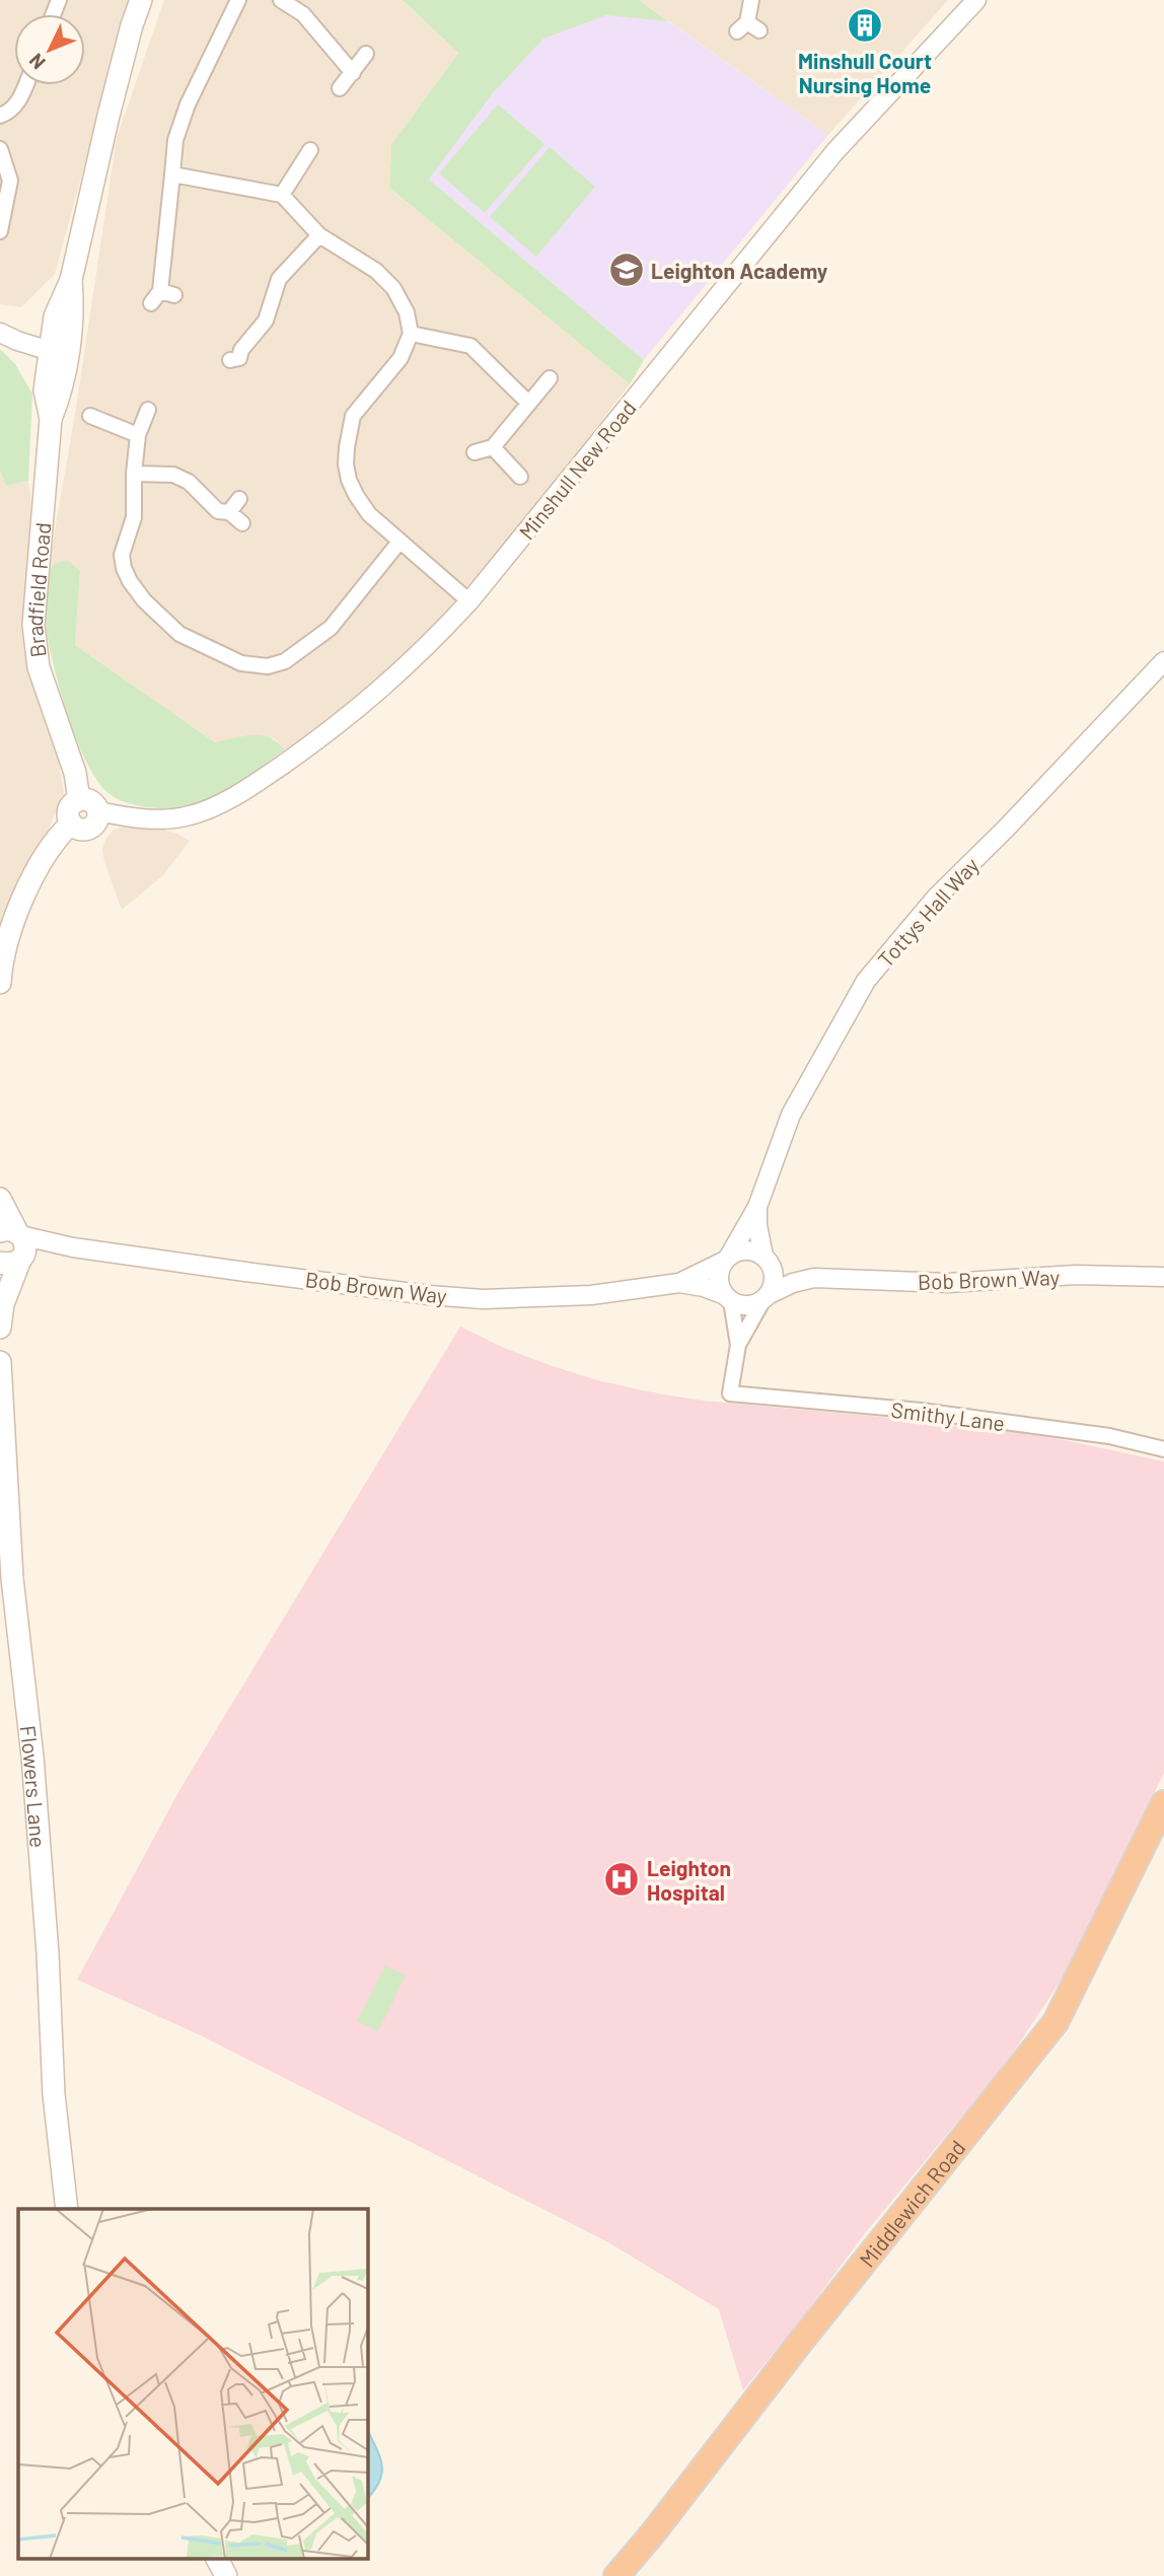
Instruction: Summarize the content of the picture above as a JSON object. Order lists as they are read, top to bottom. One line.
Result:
{"streets":{"highway":["Middlewich Road"],"main road":["Bradfield Road","Flowers Lane"],"street":["Minshull New Road","Tottys Hall Way","Bob Brown Way","Smithy Lane"]},"crossings":[["Minshull New Road","Bradfield Road"],["Tottys Hall Way","Bob Brown Way"]],"places":{"building":["Minshull Court Nursing Home"],"school or university":["Leighton Academy"],"hospital":["Leighton Hospital"]},"north":"bottom left"}
